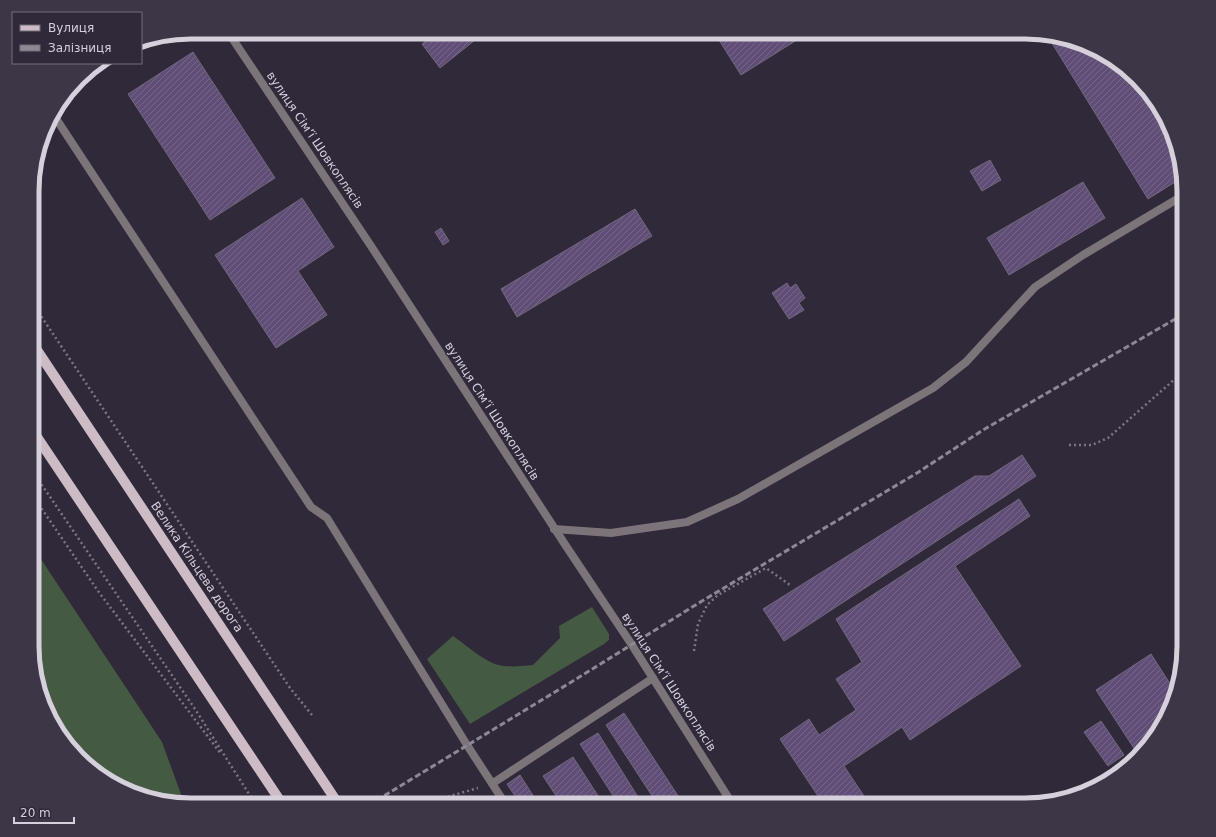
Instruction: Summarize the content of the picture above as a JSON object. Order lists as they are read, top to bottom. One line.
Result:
{"streets":{"main road":["Велика Кільцева дорога"],"street":["вулиця Сімʼї Шовкоплясів"]},"legend":["Вулиця","Залізниця"],"scale_bar":"20 m"}
